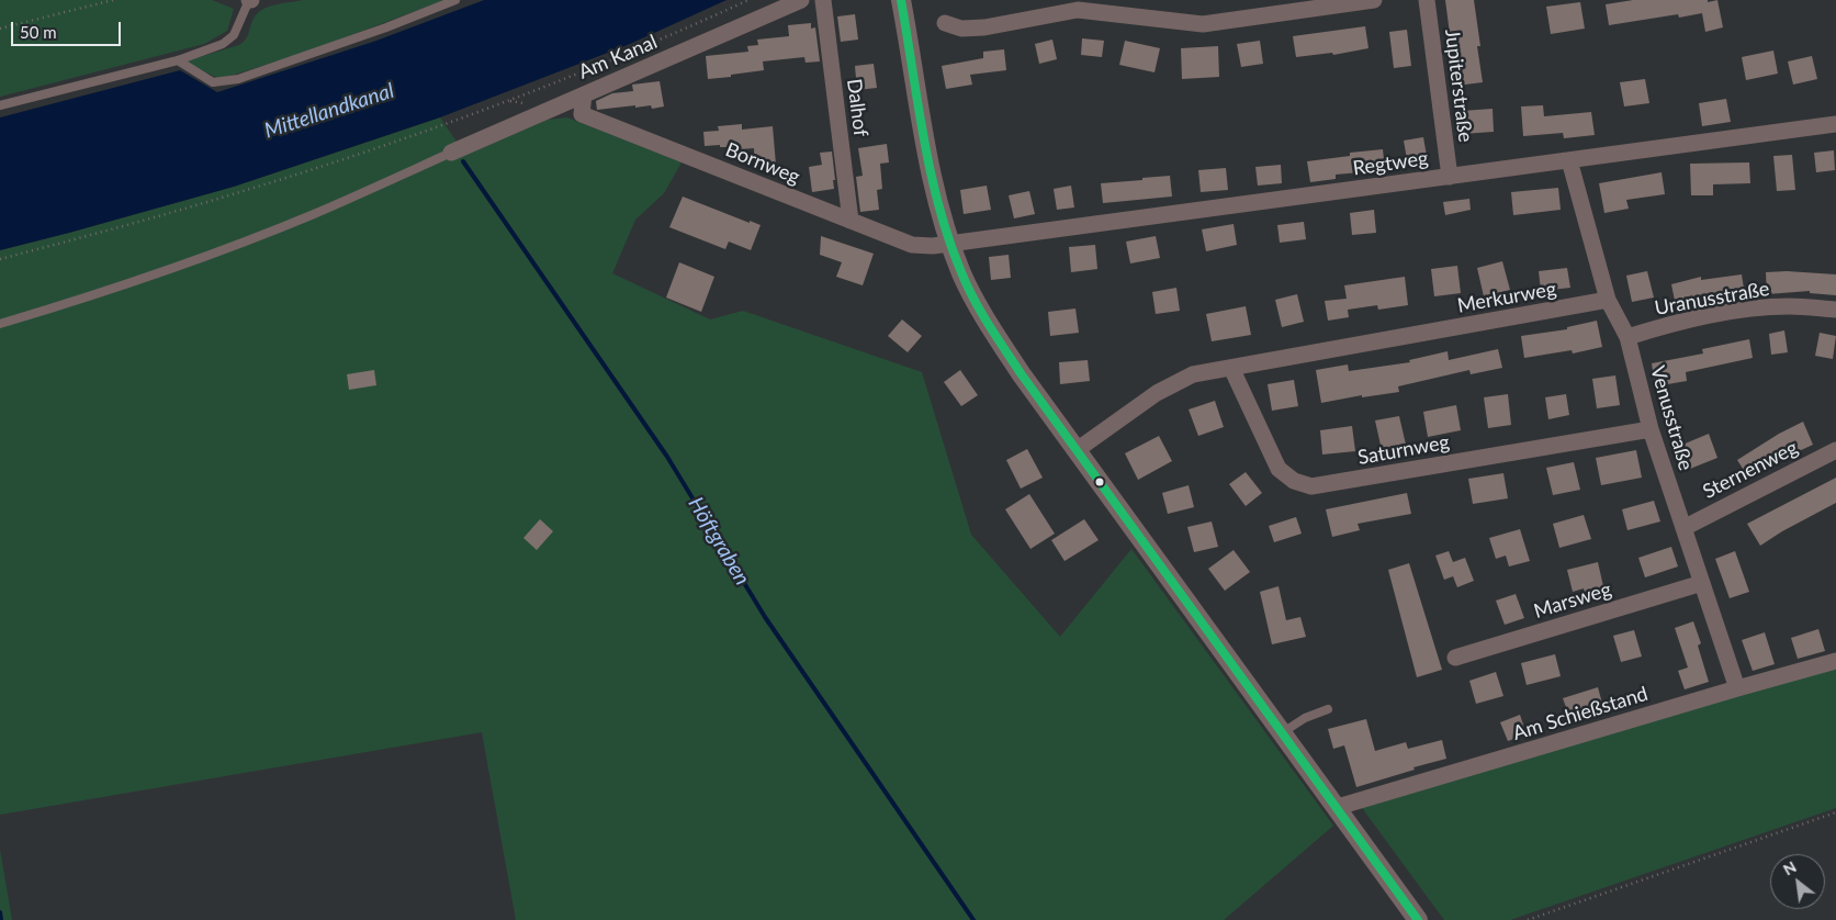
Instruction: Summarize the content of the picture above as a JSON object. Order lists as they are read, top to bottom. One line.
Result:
{"streets":{"street":["Am Kanal","Jupiterstraße","Dalhof","Bornweg","Regtweg","Merkurweg","Uranusstraße","Venusstraße","Saturnweg","Sternenweg","Marsweg","Am Schießstand"]},"crossings":[["Jupiterstraße","Regtweg"],["Dalhof","Bornweg"],["Bornweg","Regtweg"],["Regtweg","Venusstraße"],["Merkurweg","Venusstraße"],["Merkurweg","Saturnweg"],["Uranusstraße","Venusstraße"],["Venusstraße","Saturnweg"],["Venusstraße","Sternenweg"],["Venusstraße","Marsweg"],["Venusstraße","Am Schießstand"]],"water":["Mittellandkanal","Höftgraben"],"scale_bar":"50 m","north":"top left"}
